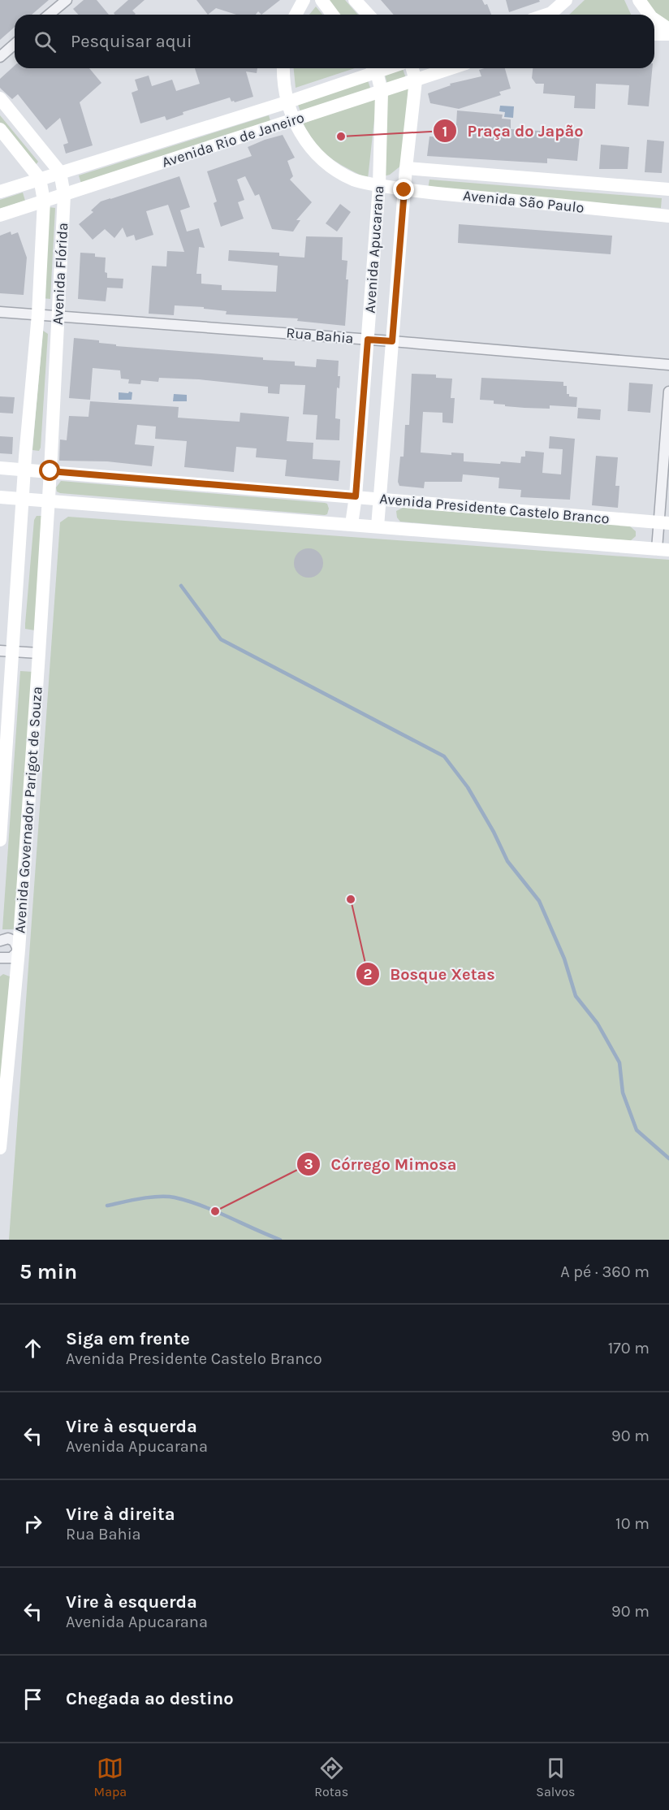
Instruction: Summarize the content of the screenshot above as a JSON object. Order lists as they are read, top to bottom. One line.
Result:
{"streets":{"street":["Avenida Rio de Janeiro","Avenida São Paulo","Avenida Apucarana","Avenida Flórida","Rua Bahia","Avenida Presidente Castelo Branco","Avenida Governador Parigot de Souza"]},"crossings":[["Avenida Rio de Janeiro","Avenida São Paulo"],["Avenida Rio de Janeiro","Avenida Apucarana"],["Avenida Rio de Janeiro","Avenida Flórida"],["Avenida São Paulo","Avenida Apucarana"],["Avenida Apucarana","Rua Bahia"],["Avenida Apucarana","Avenida Presidente Castelo Branco"],["Avenida Flórida","Rua Bahia"],["Avenida Flórida","Avenida Presidente Castelo Branco"],["Avenida Flórida","Avenida Governador Parigot de Souza"],["Avenida Presidente Castelo Branco","Avenida Governador Parigot de Souza"]],"places":["Praça do Japão","Bosque Xetas","Córrego Mimosa"],"page":{"search":"Pesquisar aqui","heading":["5 min","A pé · 360 m"],"list":[["Siga em frente","Avenida Presidente Castelo Branco","170 m"],["Vire à esquerda","Avenida Apucarana","90 m"],["Vire à direita","Rua Bahia","10 m"],["Vire à esquerda","Avenida Apucarana","90 m"],"Chegada ao destino"],"nav":["Mapa","Rotas","Salvos"]}}
